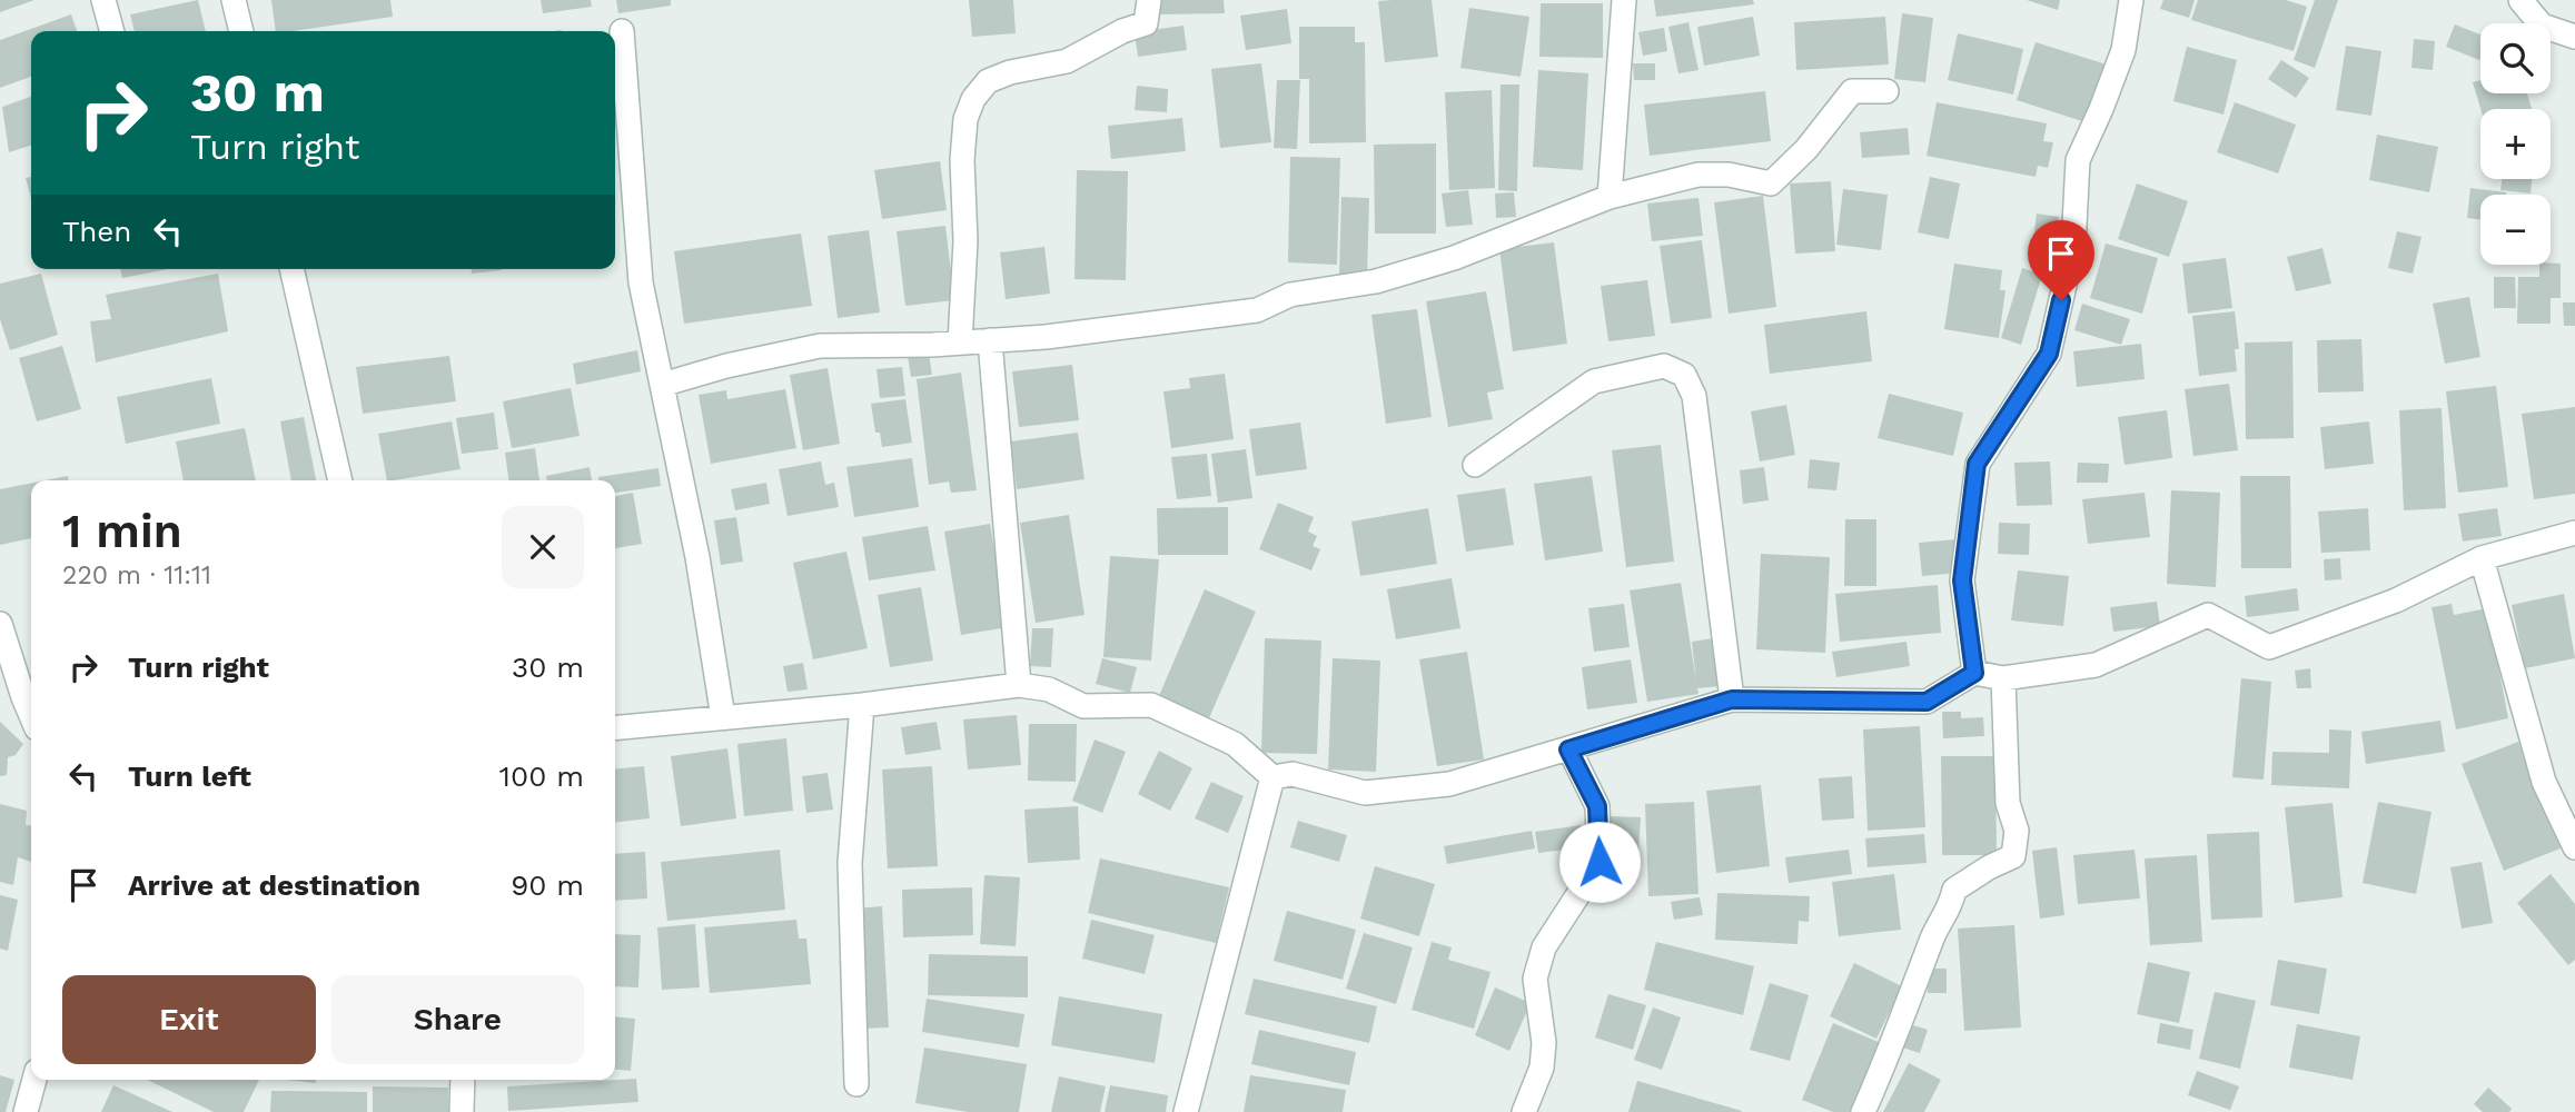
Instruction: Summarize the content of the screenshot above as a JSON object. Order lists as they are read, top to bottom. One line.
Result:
{"page":{"map_buttons":["+","−"],"turn":["30 m","Turn right"],"then":"Then","heading":["1 min","220 m · 11:11"],"list":[{"name":"Turn right","value":"30 m"},{"name":"Turn left","value":"100 m"},{"name":"Arrive at destination","value":"90 m"}],"buttons":["Exit","Share"]}}
